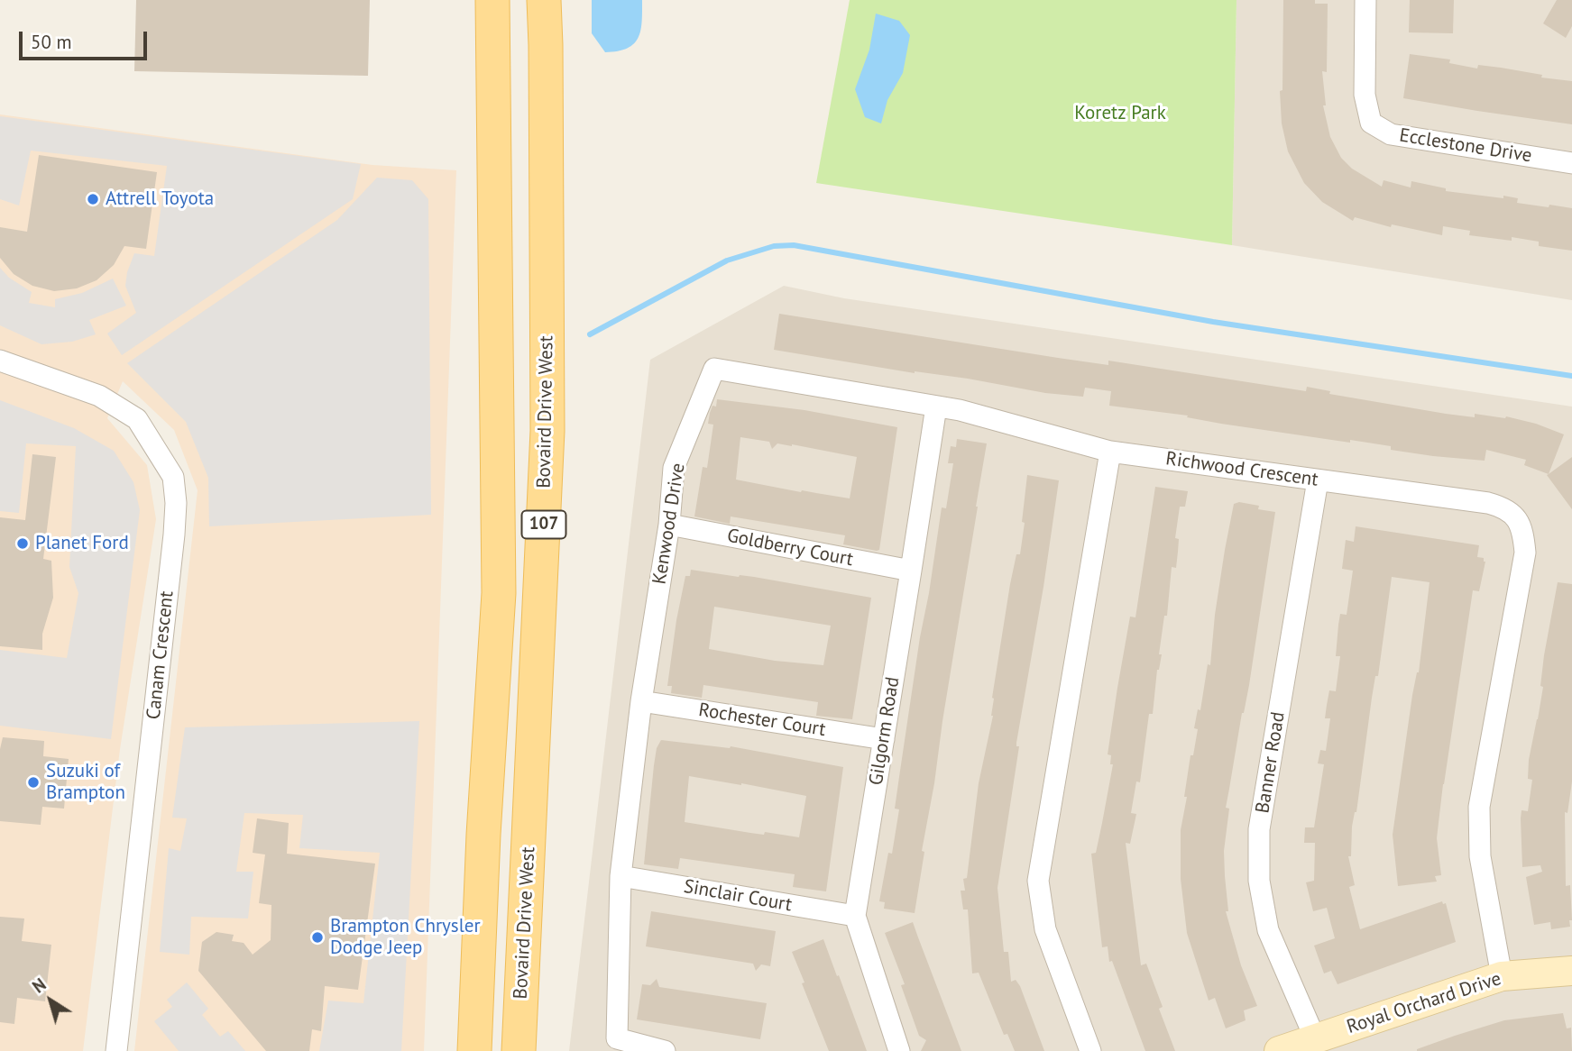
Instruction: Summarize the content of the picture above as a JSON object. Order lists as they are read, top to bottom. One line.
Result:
{"streets":{"main road":["Bovaird Drive West","107"],"street":["Ecclestone Drive","Richwood Crescent","Kenwood Drive","Goldberry Court","Canam Crescent","Rochester Court","Gilgorm Road","Banner Road","Sinclair Court","Royal Orchard Drive"]},"crossings":[["Richwood Crescent","Kenwood Drive"],["Richwood Crescent","Banner Road"],["Richwood Crescent","Royal Orchard Drive"],["Kenwood Drive","Goldberry Court"],["Kenwood Drive","Rochester Court"],["Kenwood Drive","Gilgorm Road"],["Kenwood Drive","Sinclair Court"],["Goldberry Court","Gilgorm Road"],["Rochester Court","Gilgorm Road"],["Gilgorm Road","Sinclair Court"],["Banner Road","Royal Orchard Drive"]],"parks":["Koretz Park"],"places":["Attrell Toyota","Planet Ford","Suzuki of Brampton","Brampton Chrysler Dodge Jeep"],"scale_bar":"50 m","north":"top left"}
